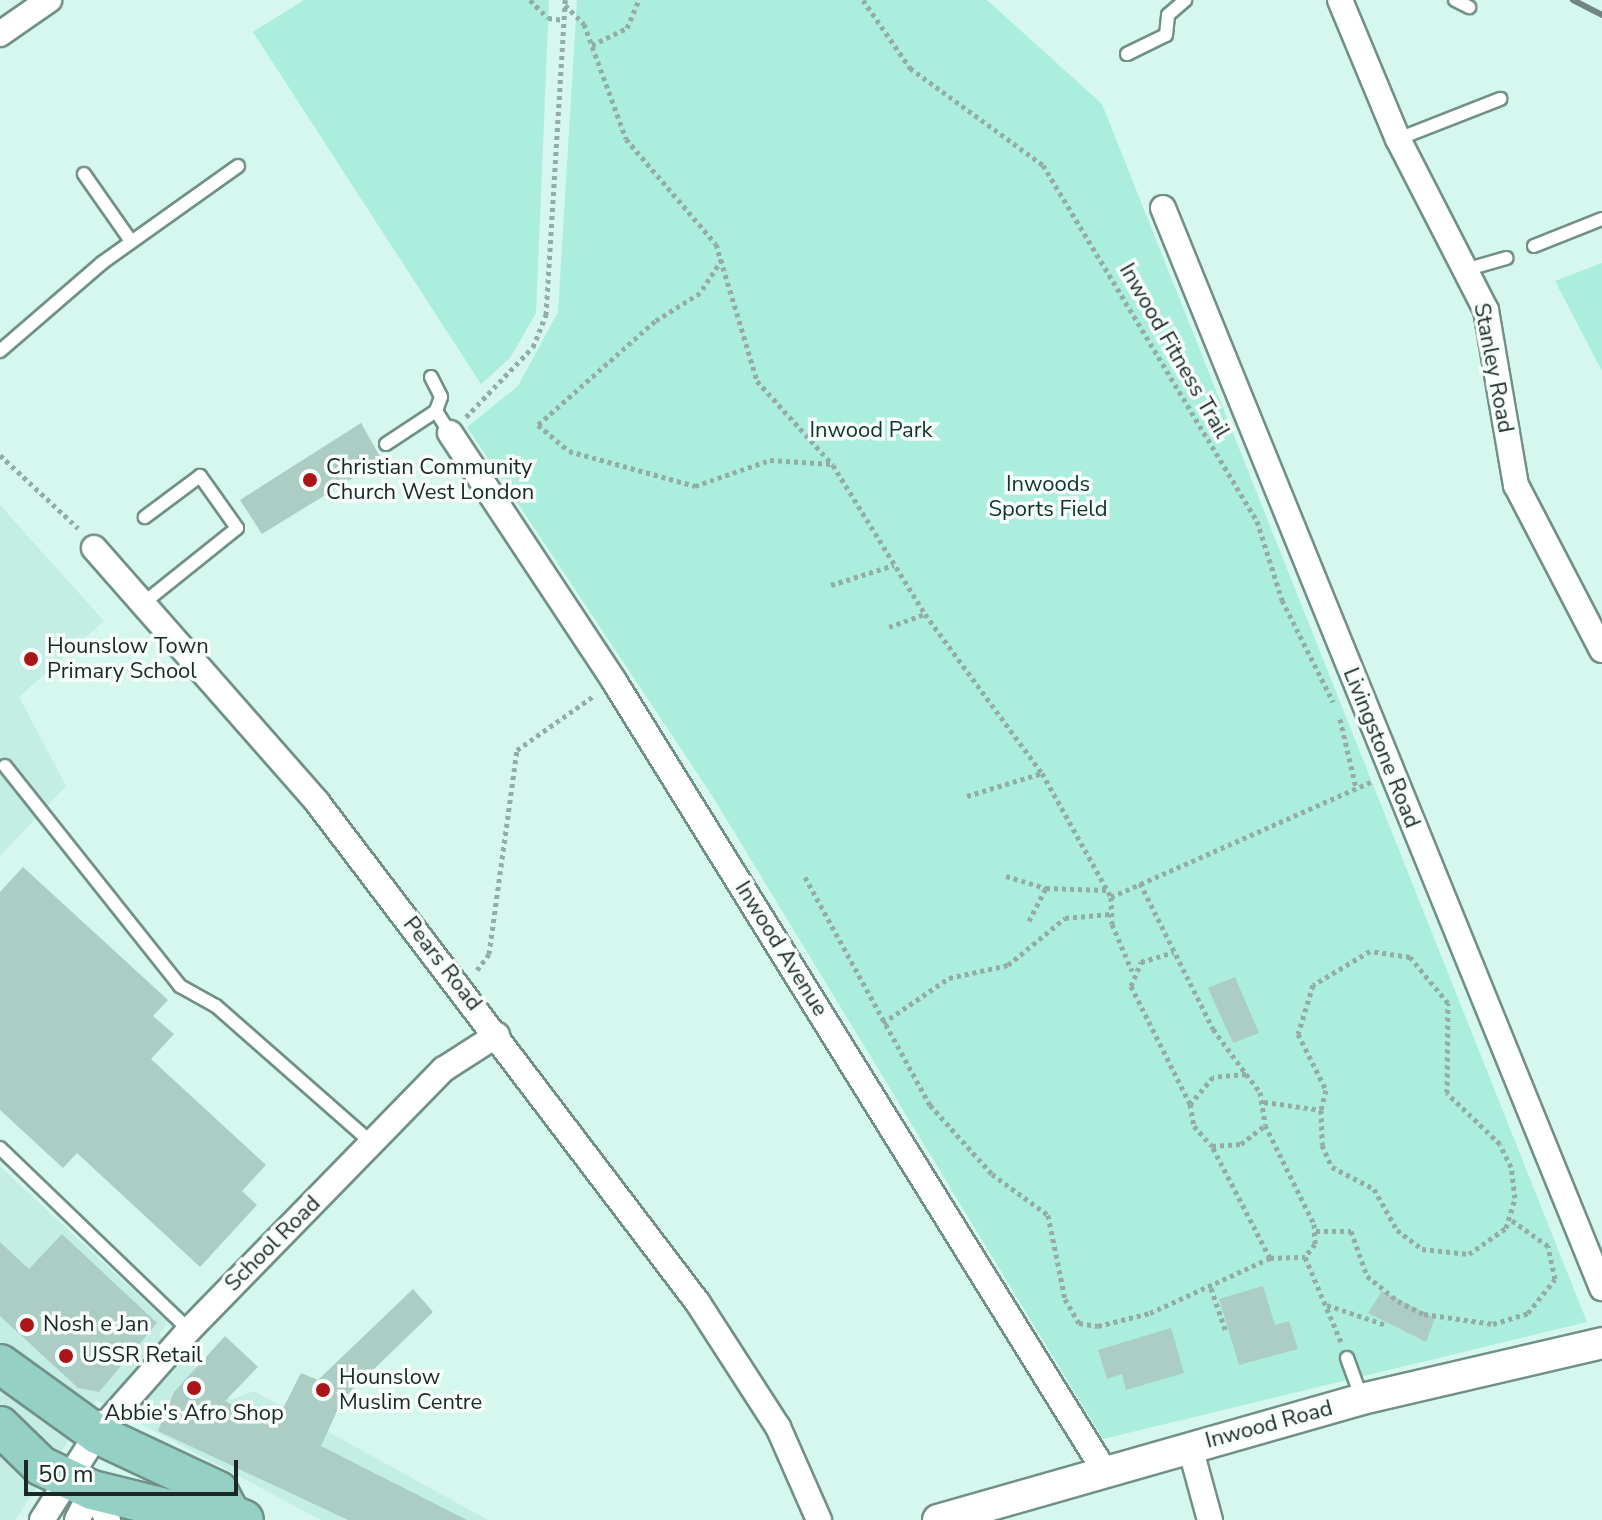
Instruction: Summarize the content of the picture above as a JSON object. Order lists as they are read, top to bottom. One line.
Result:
{"streets":{"street":["Stanley Road","Livingstone Road","Inwood Avenue","Pears Road","School Road","Inwood Road"],"path":["Inwood Fitness Trail"]},"crossings":[["Inwood Avenue","Inwood Road"],["Pears Road","School Road"]],"parks":["Inwood Park","Inwoods Sports Field"],"places":["Christian Community Church West London","Hounslow Town Primary School","Nosh e Jan","USSR Retail","Abbie's Afro Shop","Hounslow Muslim Centre"],"scale_bar":"50 m"}
